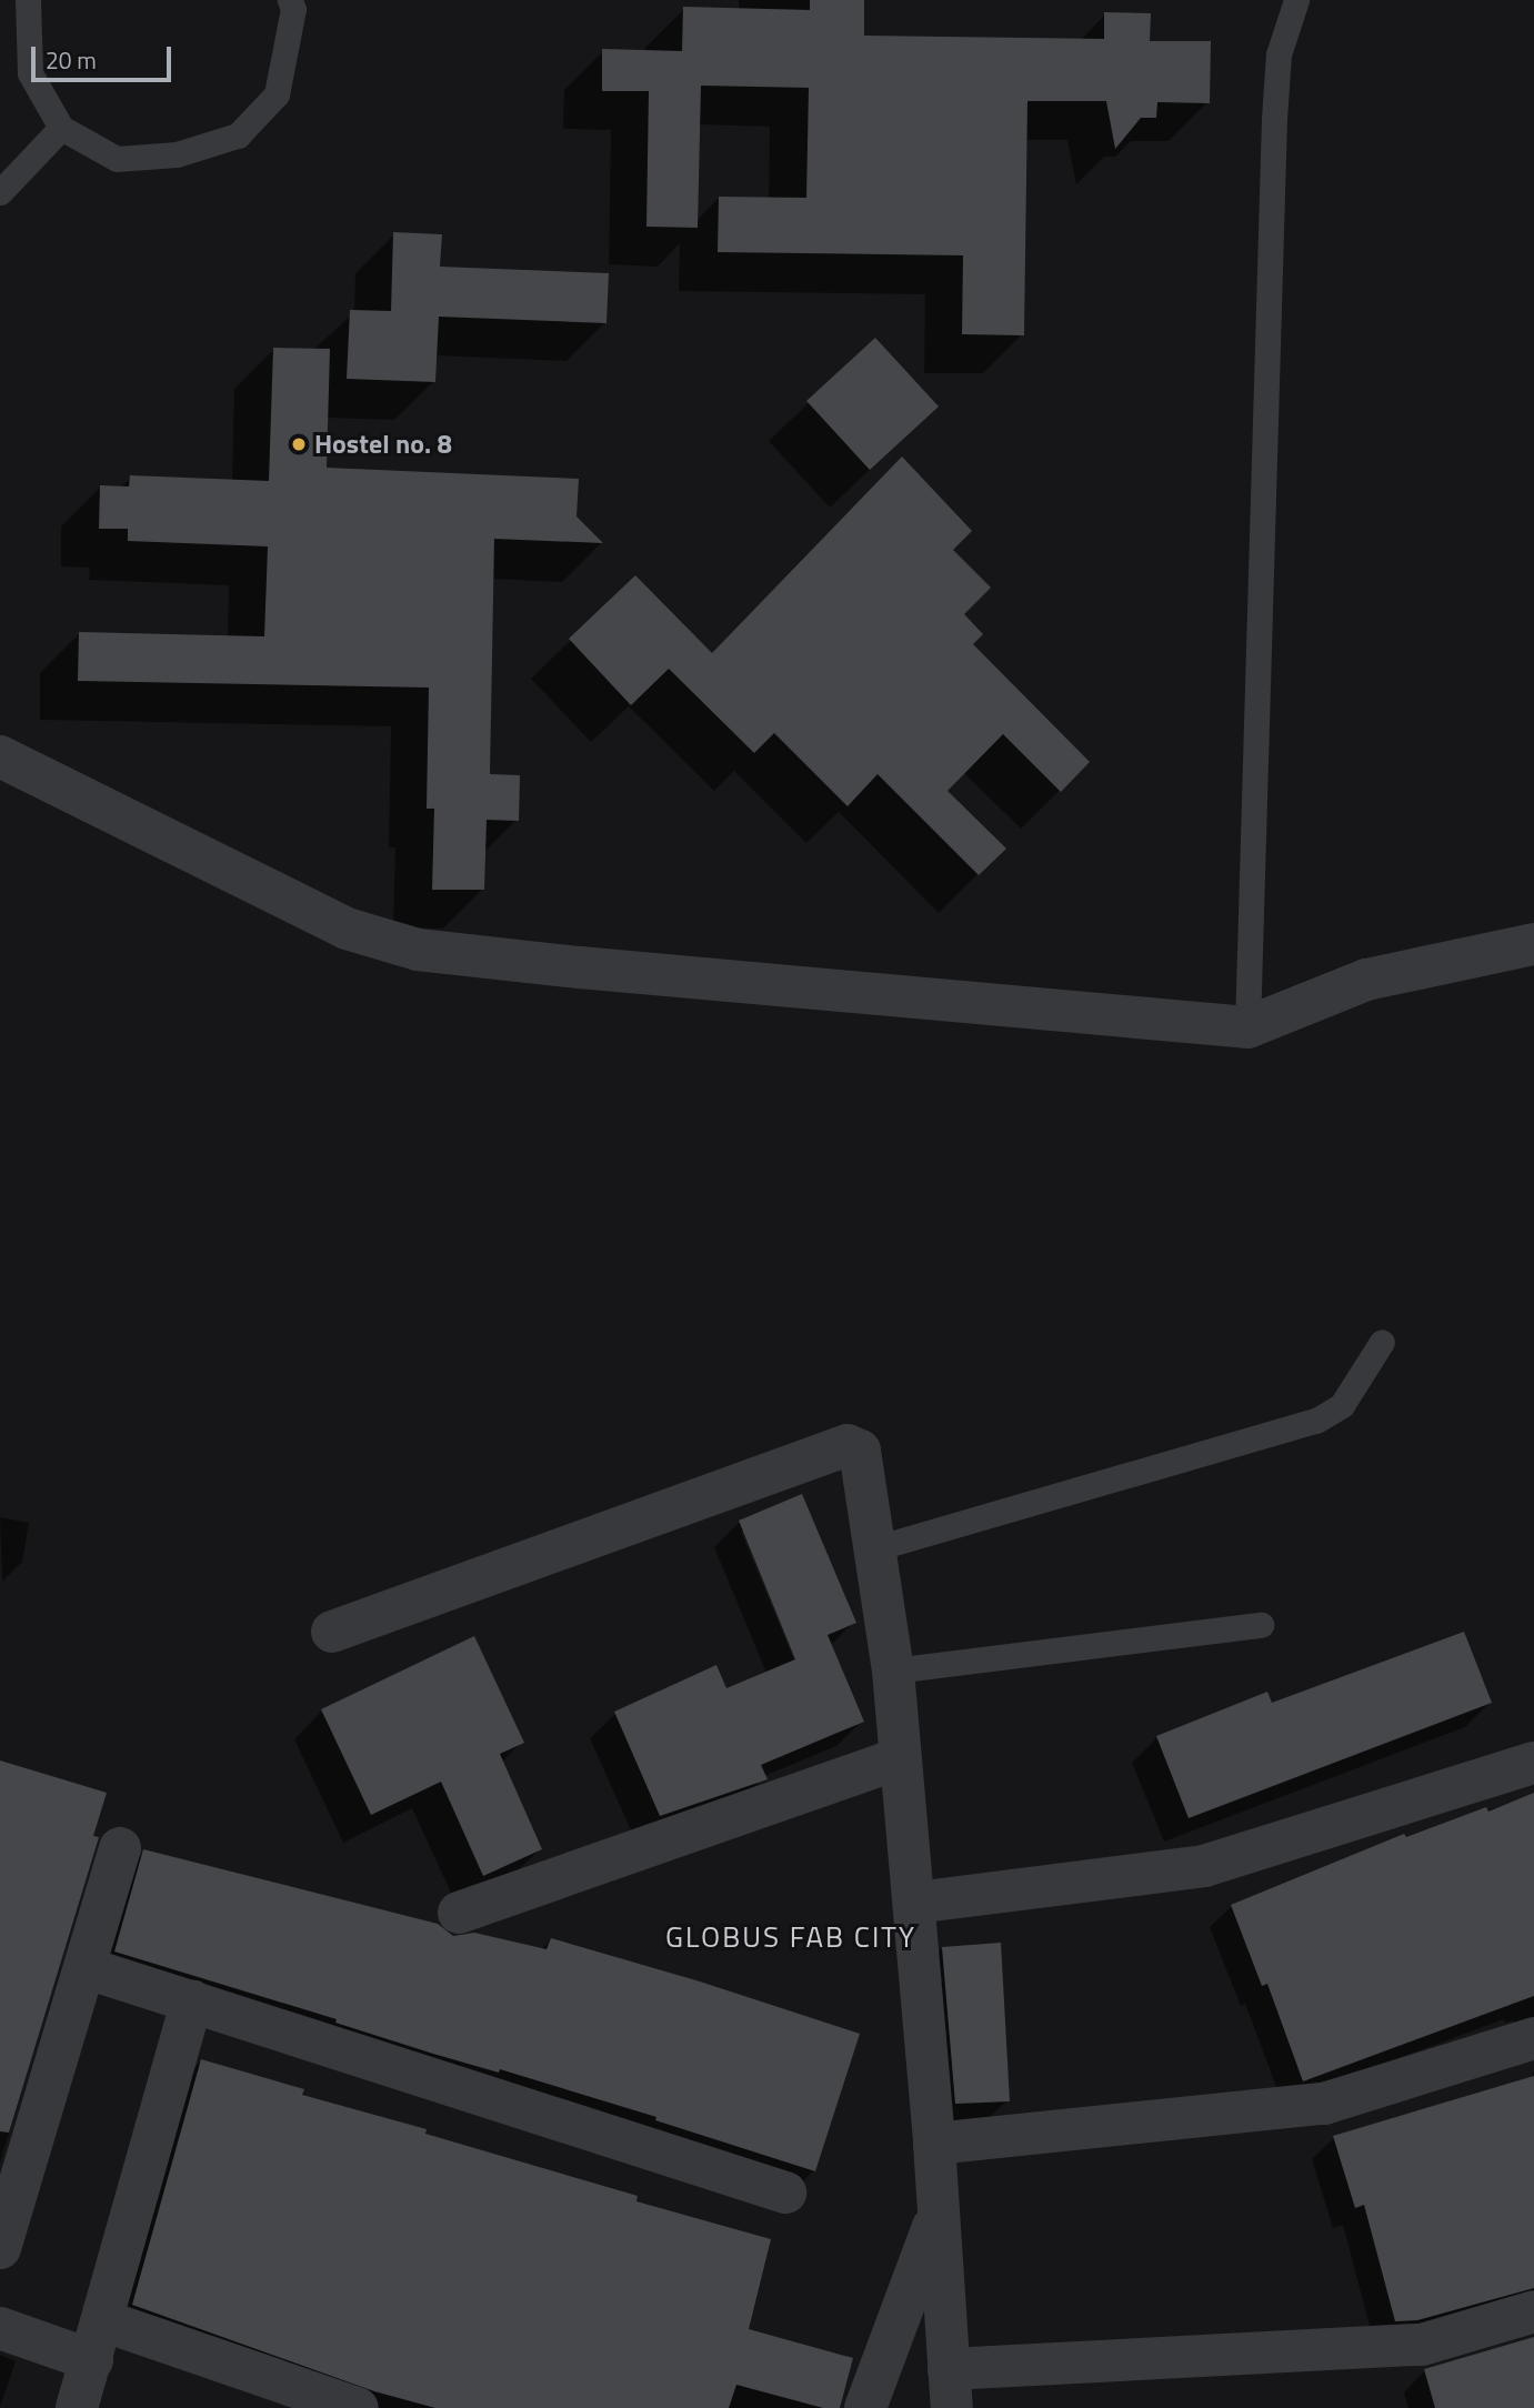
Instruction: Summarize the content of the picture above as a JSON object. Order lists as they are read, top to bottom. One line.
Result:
{"districts":["GLOBUS FAB CITY"],"places":["Hostel no. 8"],"scale_bar":"20 m"}
